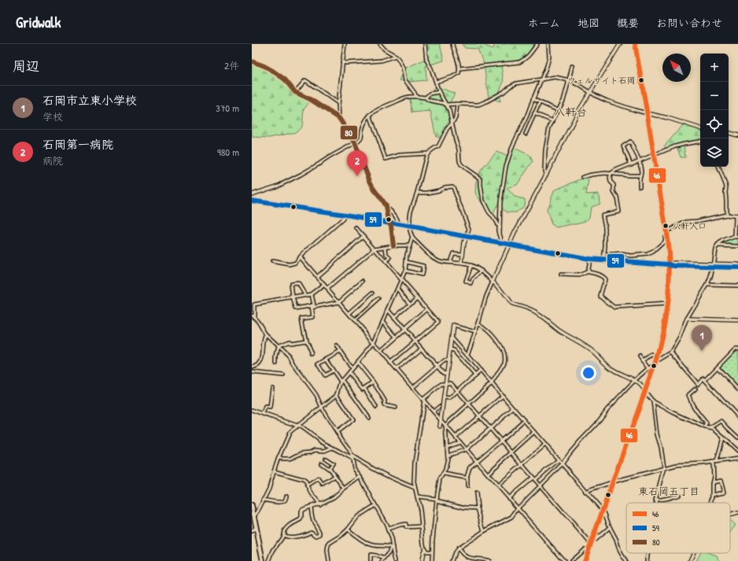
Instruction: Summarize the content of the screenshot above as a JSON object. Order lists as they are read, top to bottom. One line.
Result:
{"districts":["八軒台","東石岡五丁目"],"places":["ウェルサイト石岡","八軒入口"],"lines":["transit line 46","transit line 80","transit line 59"],"legend":["46","59","80"],"north":"top left","page":{"header":"Gridwalk","nav":["ホーム","地図","概要","お問い合わせ"],"heading":["周辺","2件"],"map_buttons":["+","−"],"list":[{"mark":"1","name":"石岡市立東小学校","note":"学校","value":"370 m"},{"mark":"2","name":"石岡第一病院","note":"病院","value":"980 m"}],"pins":["2","1"]}}
